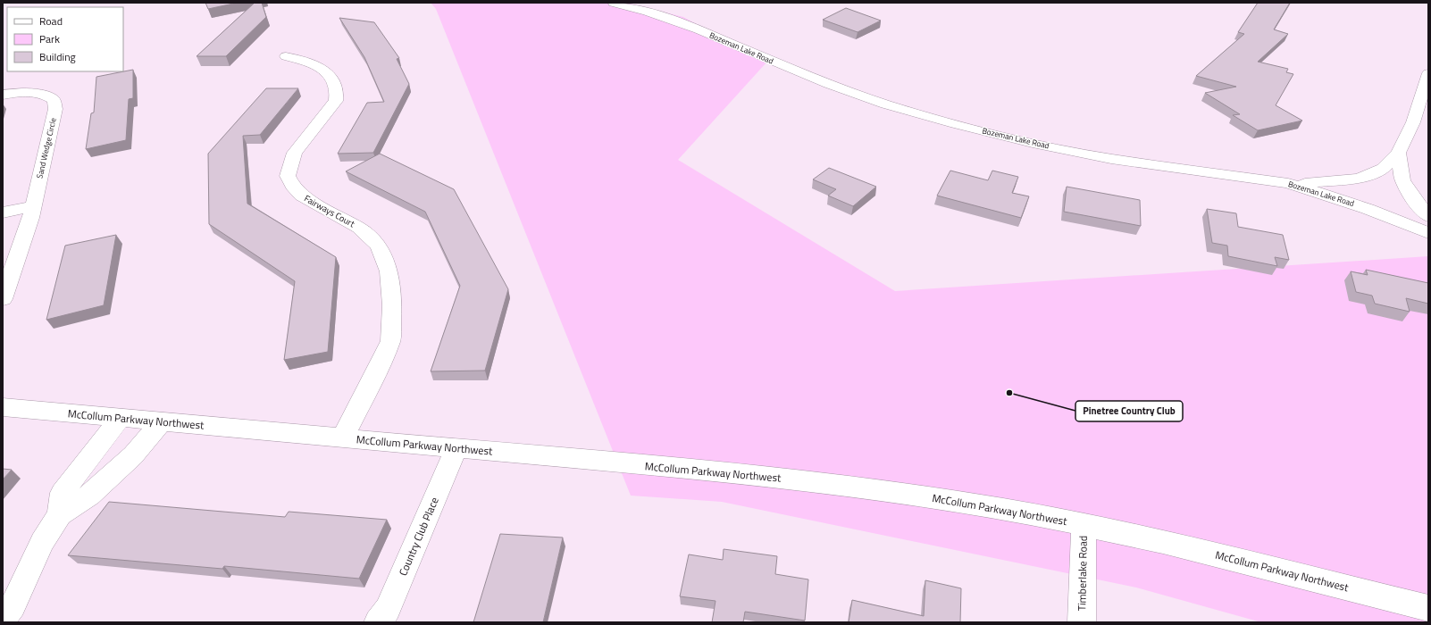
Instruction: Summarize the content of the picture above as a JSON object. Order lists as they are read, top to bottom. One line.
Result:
{"streets":{"street":["Bozeman Lake Road","Sand Wedge Circle","Fairways Court","McCollum Parkway Northwest","Country Club Place","Timberlake Road"]},"crossings":[["Fairways Court","McCollum Parkway Northwest"],["McCollum Parkway Northwest","Country Club Place"],["McCollum Parkway Northwest","Timberlake Road"]],"places":["Pinetree Country Club"],"legend":["Road","Park","Building"]}
